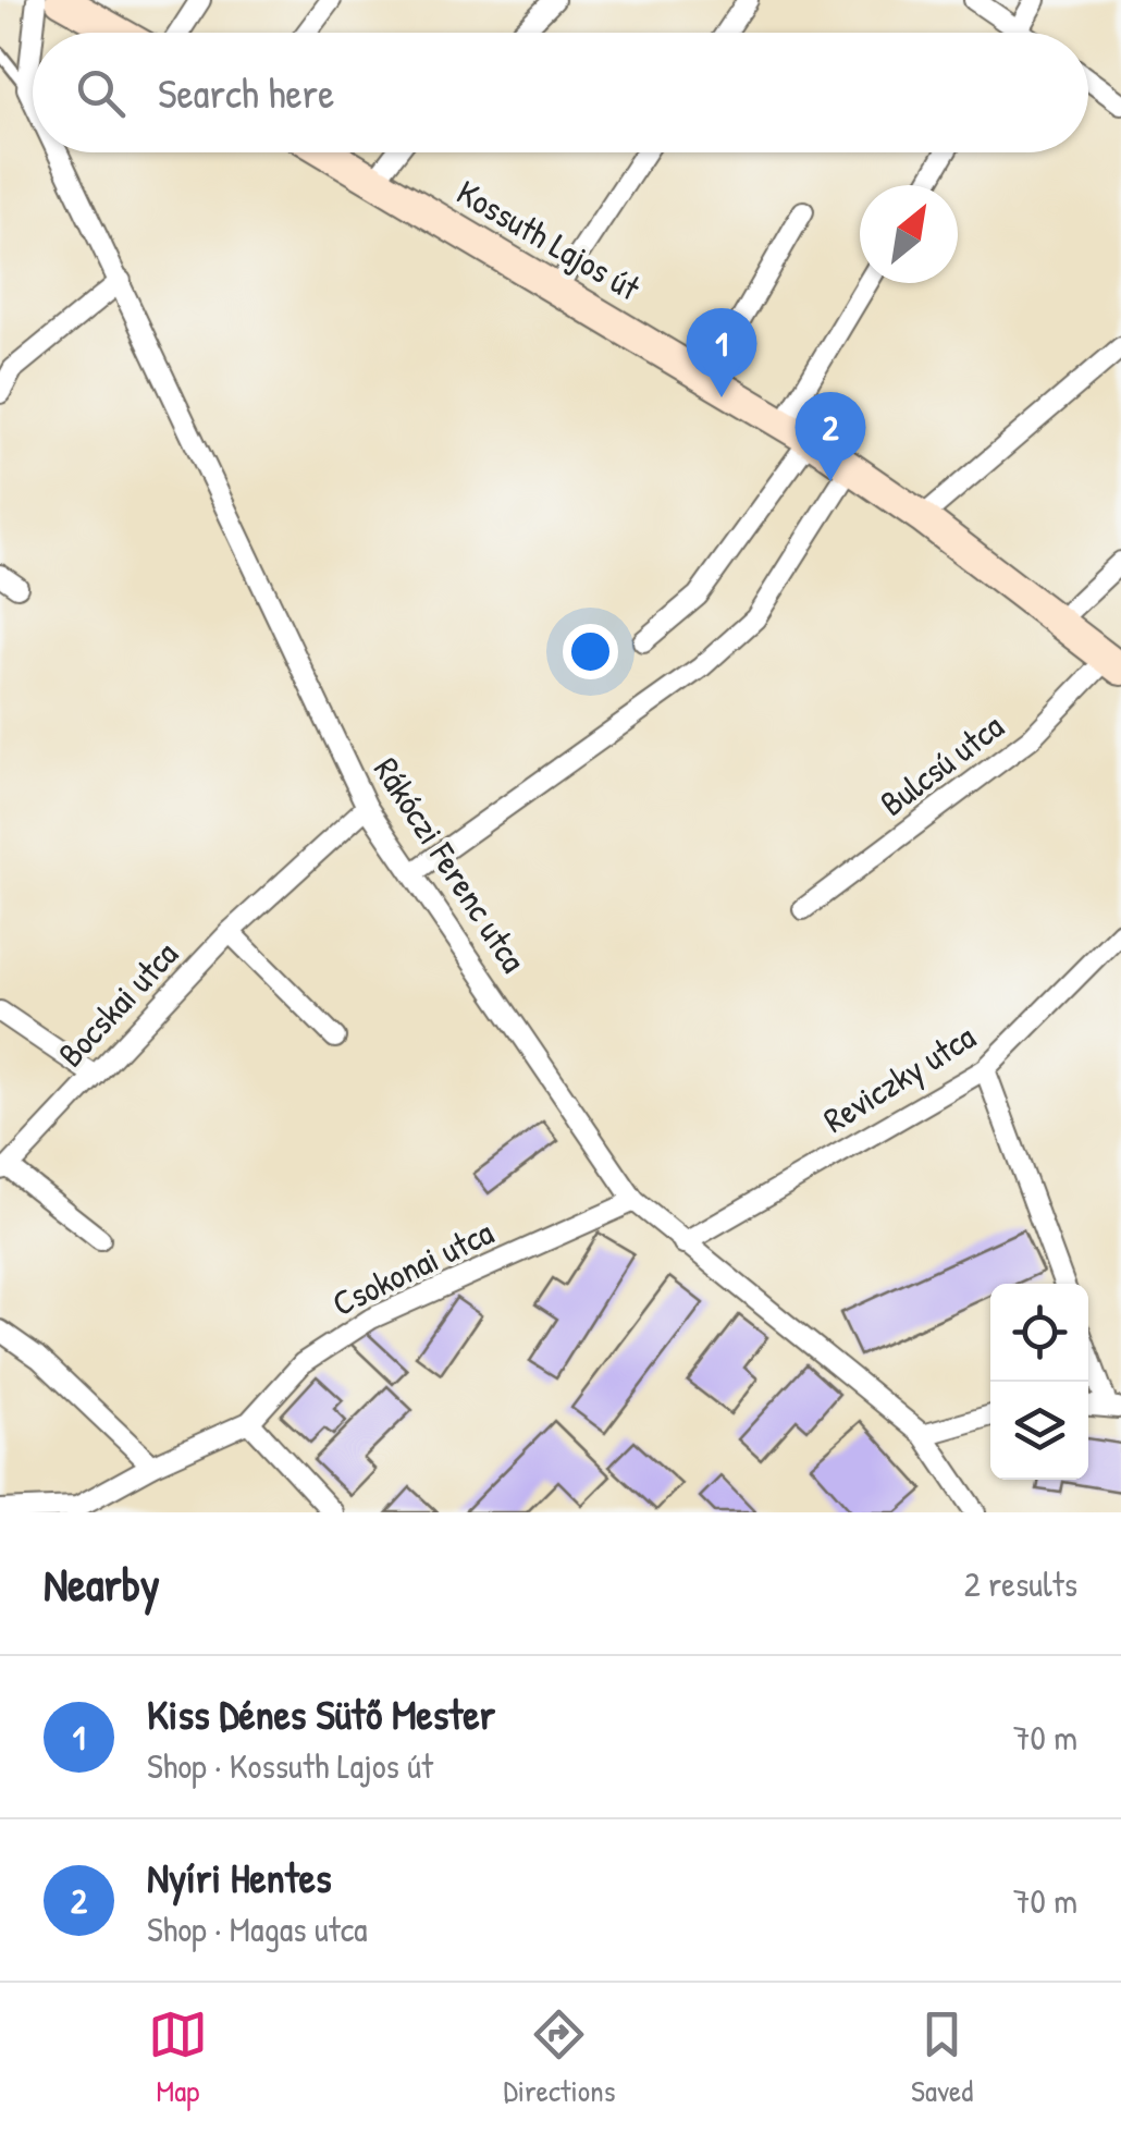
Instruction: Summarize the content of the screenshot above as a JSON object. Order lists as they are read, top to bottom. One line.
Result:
{"streets":{"main road":["Kossuth Lajos út"],"street":["Bulcsú utca","Rákóczi Ferenc utca","Bocskai utca","Reviczky utca","Csokonai utca"]},"crossings":[["Kossuth Lajos út","Bulcsú utca"],["Rákóczi Ferenc utca","Bocskai utca"],["Rákóczi Ferenc utca","Reviczky utca"],["Rákóczi Ferenc utca","Csokonai utca"]],"north":"top right","page":{"search":"Search here","pins":["1","2"],"heading":["Nearby","2 results"],"list":[{"mark":"1","name":"Kiss Dénes Sütő Mester","note":"Shop · Kossuth Lajos út","value":"70 m"},{"mark":"2","name":"Nyíri Hentes","note":"Shop · Magas utca","value":"70 m"}],"nav":["Map","Directions","Saved"]}}
